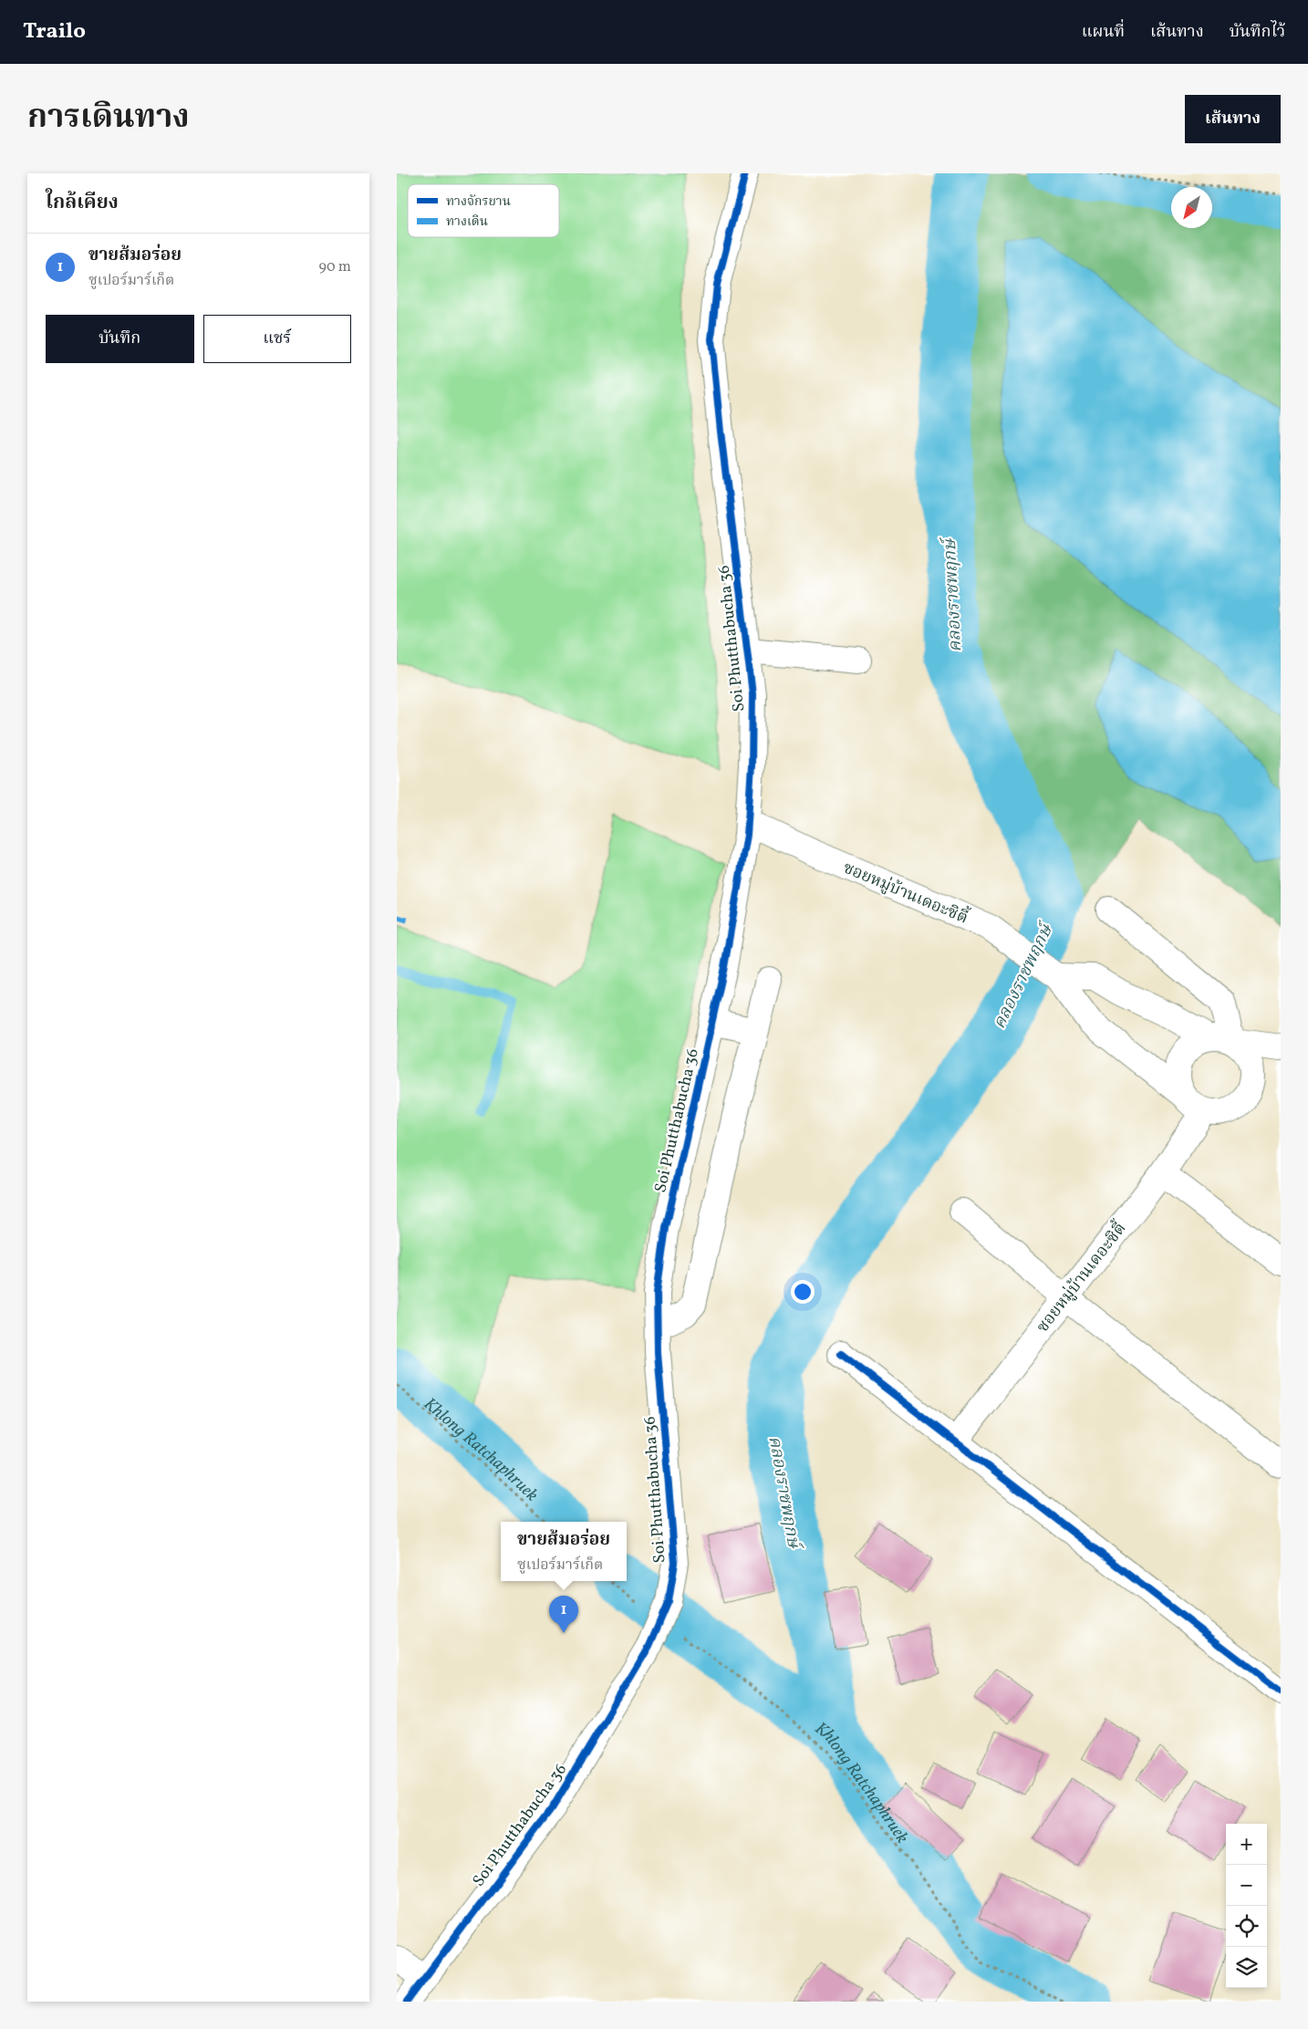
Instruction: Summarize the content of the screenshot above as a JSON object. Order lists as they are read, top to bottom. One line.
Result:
{"streets":{"street":["Soi Phutthabucha 36","ซอยหมู่บ้านเดอะซิตี้"]},"crossings":[["Soi Phutthabucha 36","ซอยหมู่บ้านเดอะซิตี้"]],"water":["คลองราชพฤกษ์","Khlong Ratchaphruek"],"legend":["ทางจักรยาน","ทางเดิน"],"north":"bottom left","page":{"header":"Trailo","nav":["แผนที่","เส้นทาง","บันทึกไว้"],"title":"การเดินทาง","buttons":["เส้นทาง",["บันทึก","แชร์"]],"heading":"ใกล้เคียง","list":[{"mark":"1","name":"ขายส้มอร่อย","note":"ซูเปอร์มาร์เก็ต","value":"90 m"}],"popup":["ขายส้มอร่อย","ซูเปอร์มาร์เก็ต"],"pins":"1","map_buttons":["+","−"]}}
